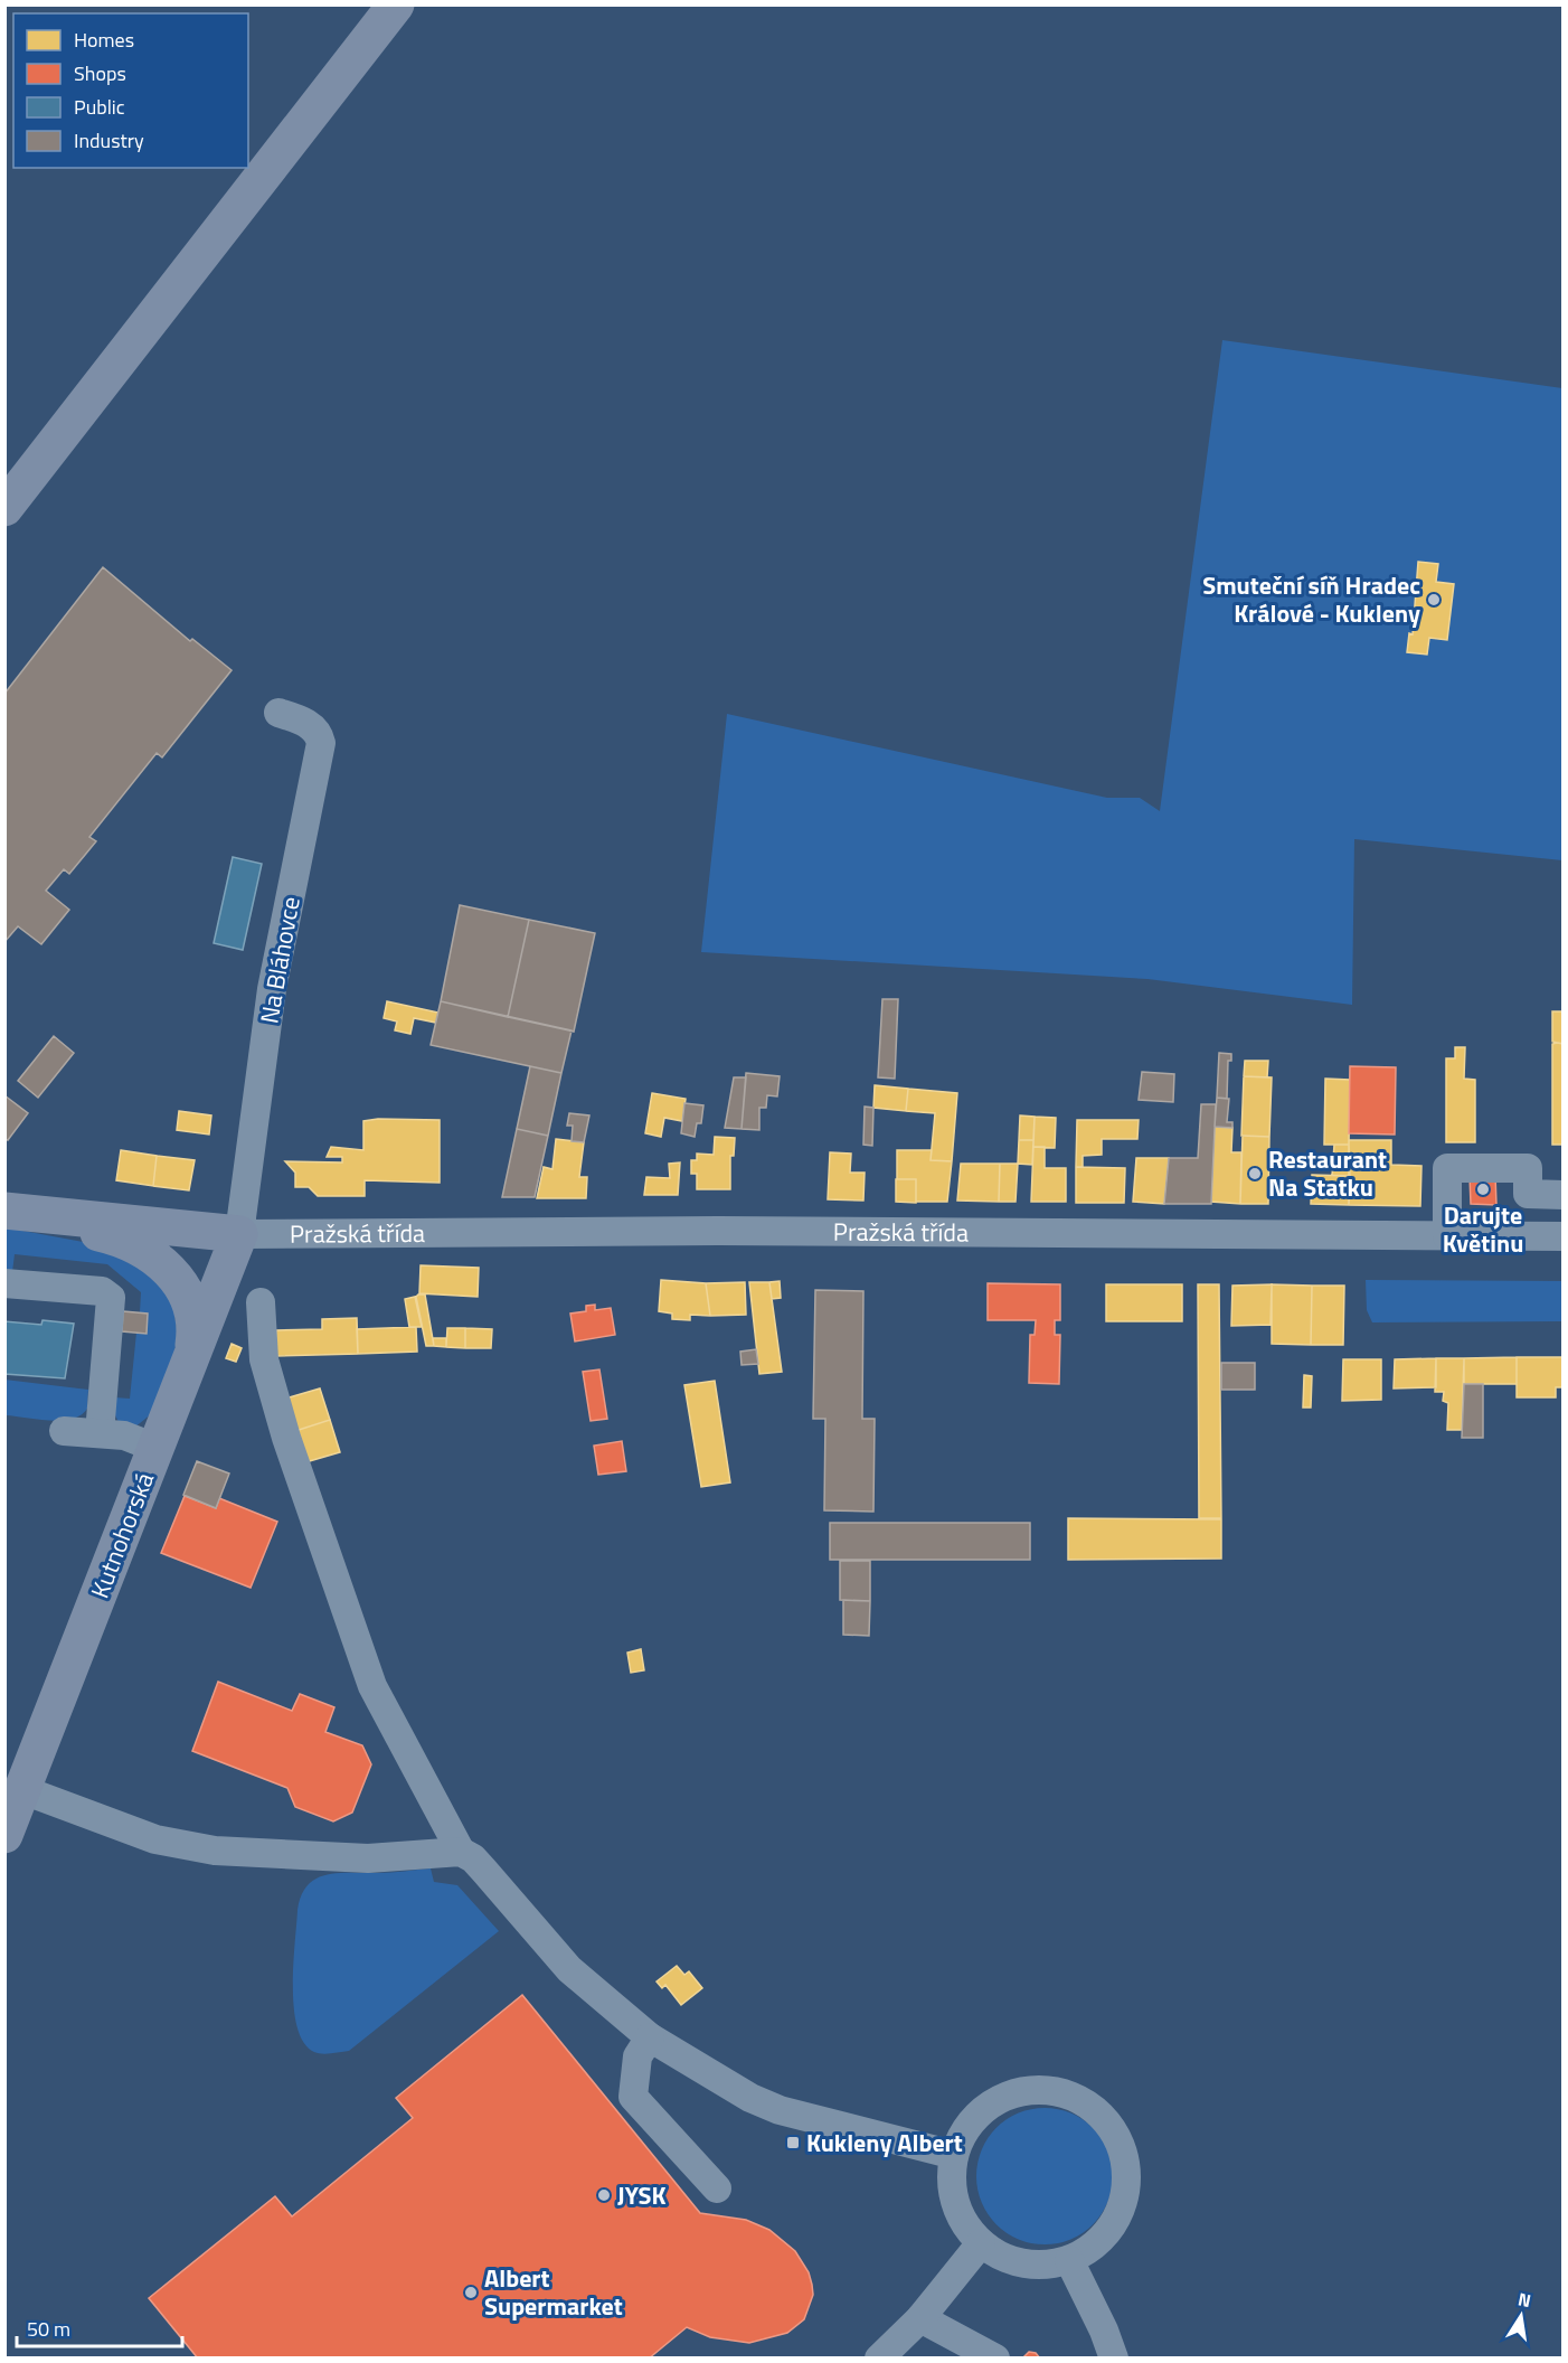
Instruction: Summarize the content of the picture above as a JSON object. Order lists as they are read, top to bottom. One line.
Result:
{"streets":{"main road":["Kutnohorská"],"street":["Na Bláhovce","Pražská třída"]},"crossings":[["Na Bláhovce","Pražská třída"],["Na Bláhovce","Kutnohorská"],["Pražská třída","Kutnohorská"]],"places":{"other":["Smuteční síň Hradec Králové - Kukleny","Restaurant Na Statku","Darujte Květinu","JYSK","Albert Supermarket"],"transit":["Kukleny Albert"]},"legend":["Homes","Shops","Public","Industry"],"scale_bar":"50 m","north":"top"}
